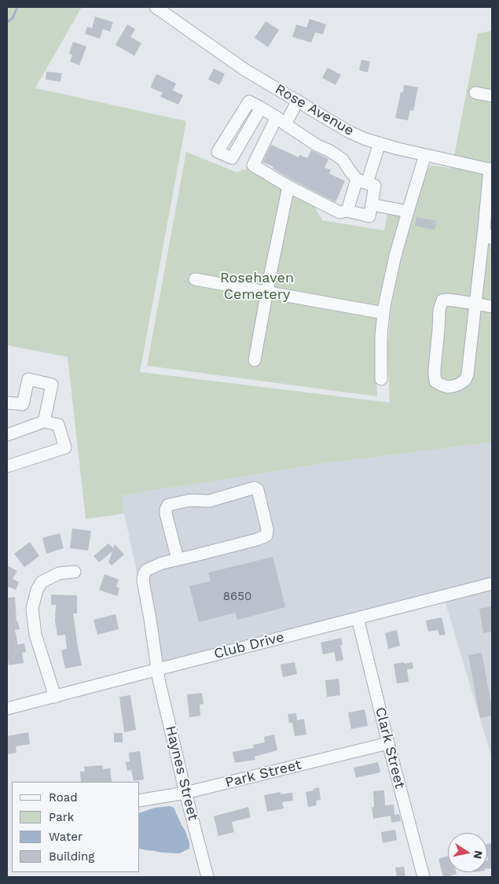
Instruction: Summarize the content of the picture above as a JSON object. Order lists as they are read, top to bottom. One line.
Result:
{"streets":{"street":["Rose Avenue","Club Drive","Clark Street","Haynes Street","Park Street"]},"crossings":[["Club Drive","Clark Street"],["Club Drive","Haynes Street"],["Clark Street","Park Street"],["Haynes Street","Park Street"]],"parks":["Rosehaven Cemetery"],"house_numbers":["8650"],"legend":["Road","Park","Water","Building"],"north":"right"}
